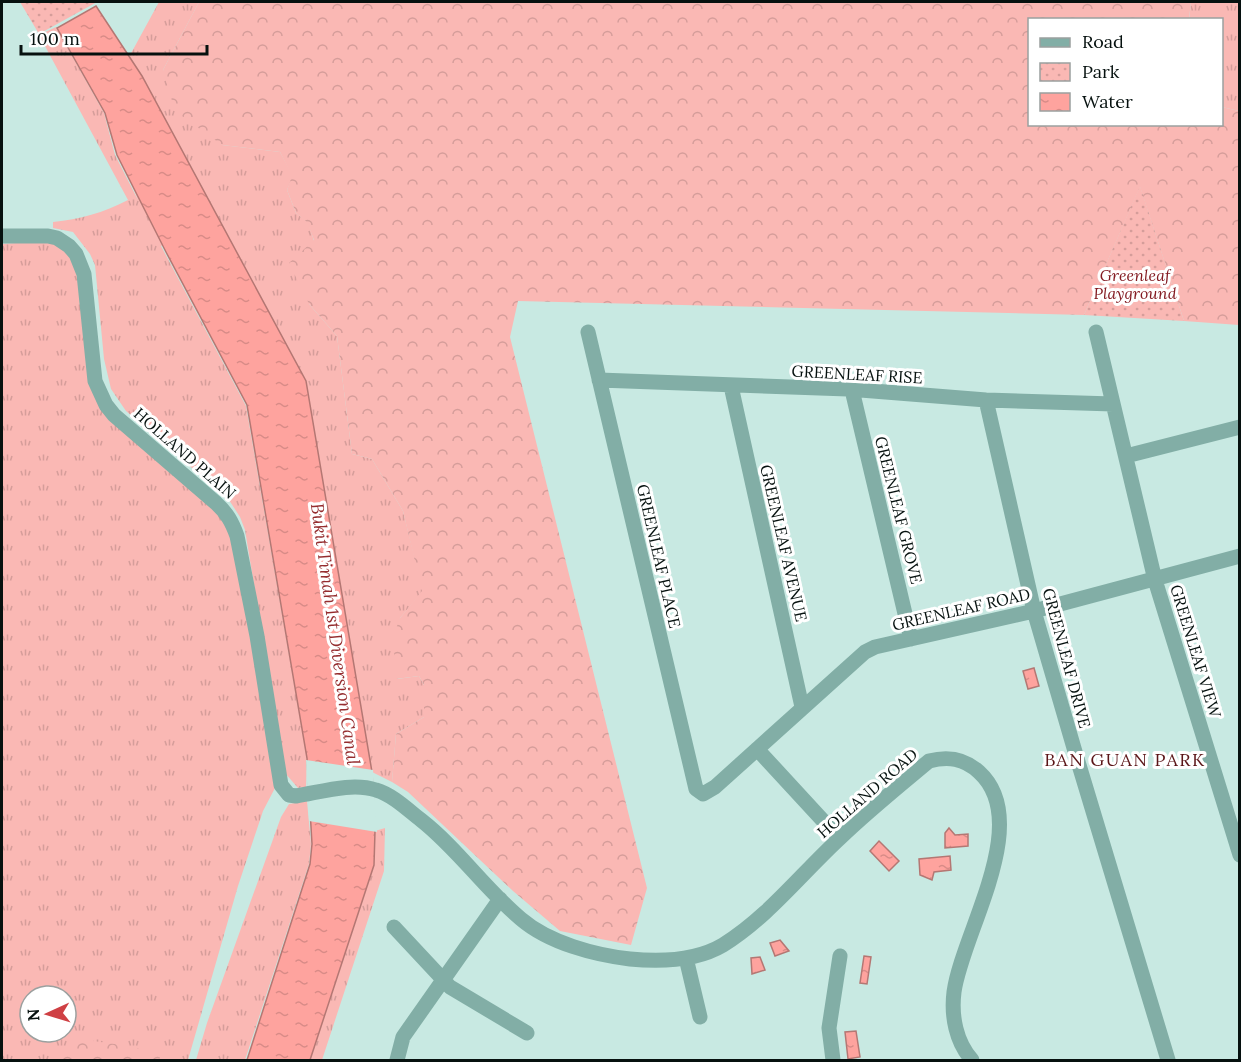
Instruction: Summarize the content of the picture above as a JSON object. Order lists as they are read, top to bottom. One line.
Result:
{"streets":{"street":["GREENLEAF RISE","HOLLAND PLAIN","GREENLEAF GROVE","GREENLEAF AVENUE","GREENLEAF PLACE","GREENLEAF ROAD","GREENLEAF VIEW","GREENLEAF DRIVE","HOLLAND ROAD"]},"crossings":[["GREENLEAF RISE","GREENLEAF GROVE"],["GREENLEAF RISE","GREENLEAF AVENUE"],["GREENLEAF RISE","GREENLEAF PLACE"],["GREENLEAF RISE","GREENLEAF VIEW"],["GREENLEAF RISE","GREENLEAF DRIVE"],["HOLLAND PLAIN","HOLLAND ROAD"],["GREENLEAF GROVE","GREENLEAF ROAD"],["GREENLEAF AVENUE","GREENLEAF ROAD"],["GREENLEAF PLACE","GREENLEAF ROAD"],["GREENLEAF ROAD","GREENLEAF VIEW"],["GREENLEAF ROAD","GREENLEAF DRIVE"]],"districts":["BAN GUAN PARK"],"water":["Bukit Timah 1st Diversion Canal"],"parks":["Greenleaf Playground"],"legend":["Road","Park","Water"],"scale_bar":"100 m","north":"left"}
